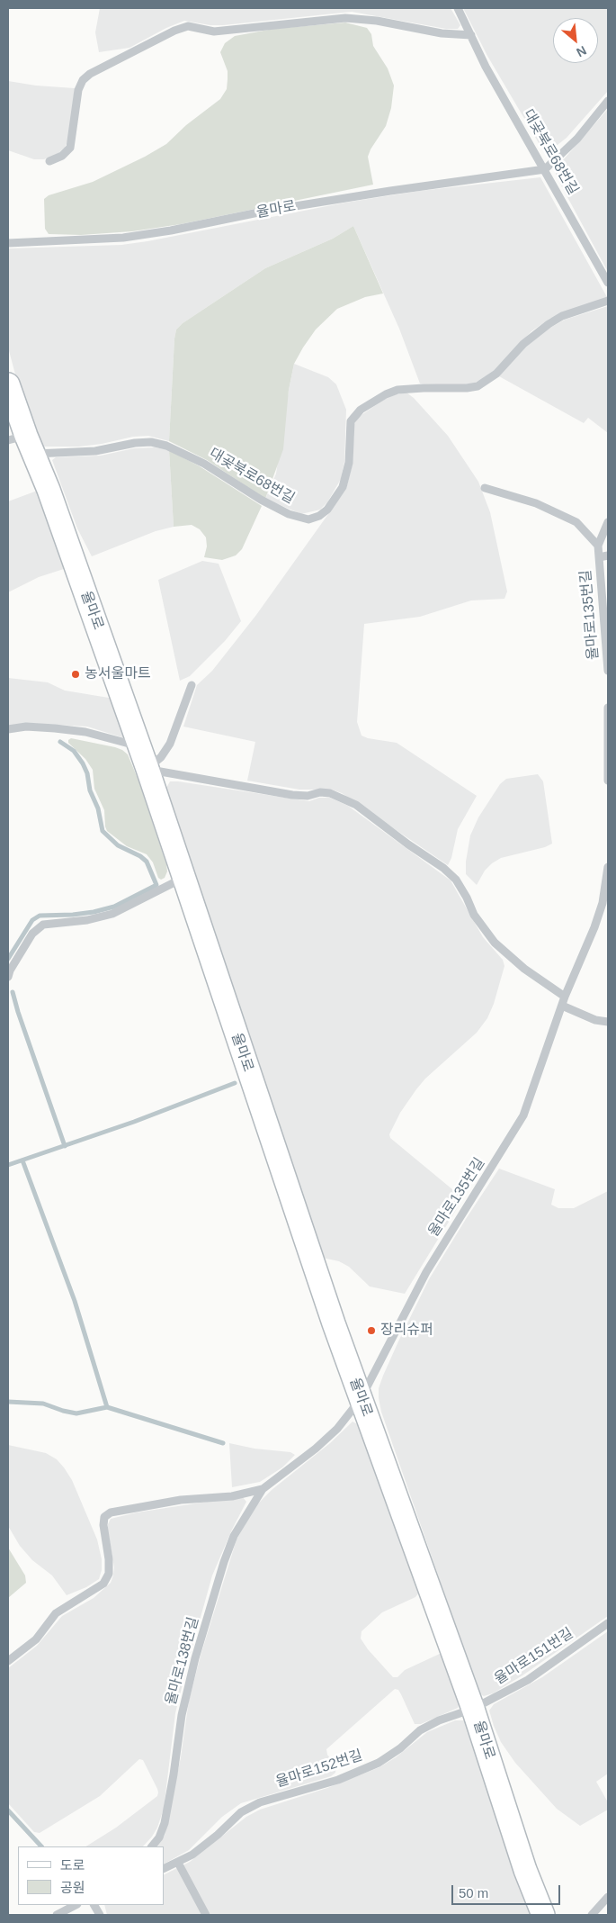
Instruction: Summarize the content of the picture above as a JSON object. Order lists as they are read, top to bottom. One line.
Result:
{"streets":{"street":["율마로"],"lane":["대곶북로68번길","율마로135번길","율마로151번길","율마로138번길","율마로152번길"]},"crossings":[["대곶북로68번길","율마로"],["율마로","율마로135번길"],["율마로","율마로151번길"],["율마로","율마로138번길"],["율마로","율마로152번길"],["율마로135번길","율마로138번길"],["율마로151번길","율마로152번길"]],"places":["농서울마트","장리슈퍼"],"legend":["도로","공원"],"scale_bar":"50 m","north":"bottom right"}
